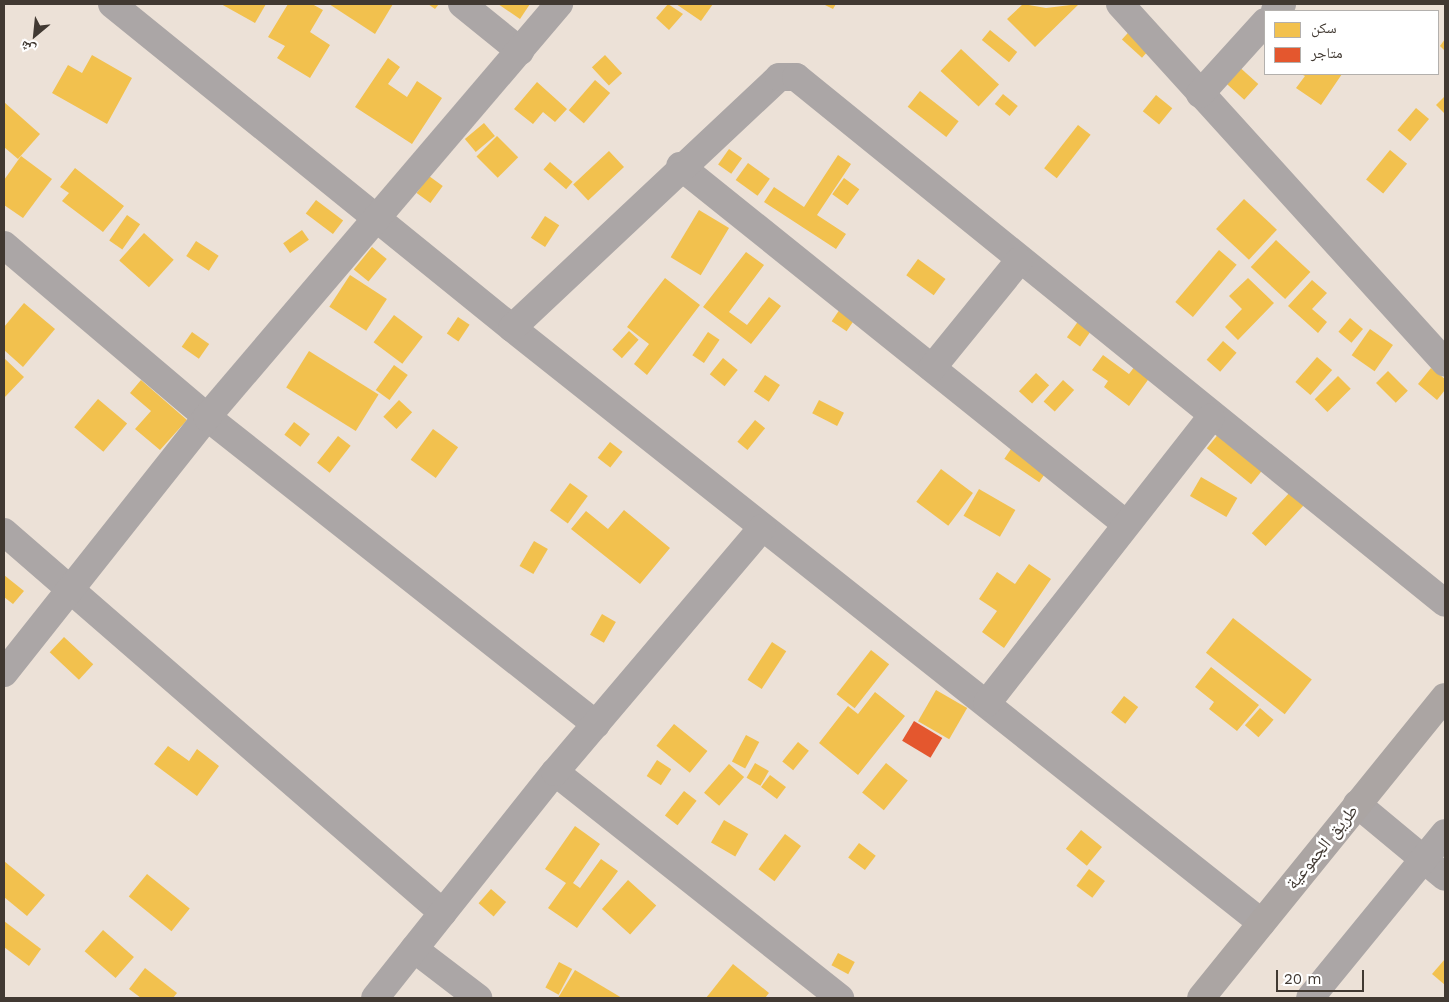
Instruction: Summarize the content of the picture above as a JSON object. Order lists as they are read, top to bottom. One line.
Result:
{"streets":{"main road":["طريق الجموعية"]},"legend":["سكن","متاجر"],"scale_bar":"20 m","north":"bottom left"}
